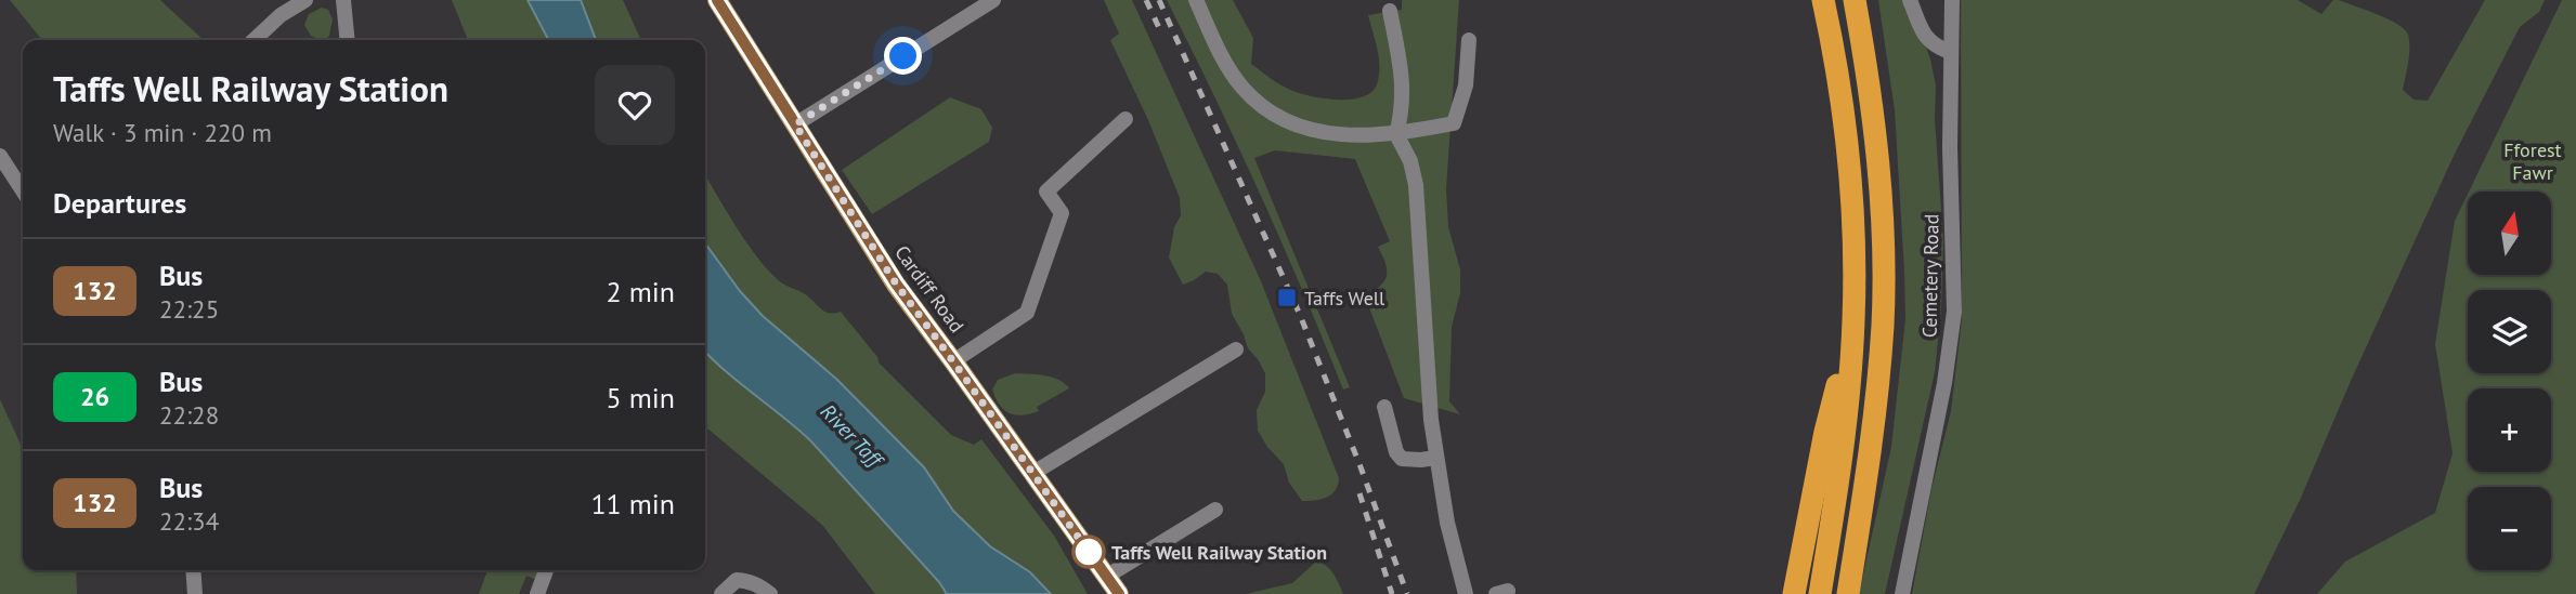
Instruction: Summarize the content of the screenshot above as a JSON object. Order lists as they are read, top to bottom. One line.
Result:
{"streets":{"main road":["Cardiff Road"],"street":["Cemetery Road"]},"water":["River Taff"],"parks":["Fforest Fawr"],"places":{"transit":["Taffs Well"],"other":["Taffs Well Railway Station"]},"lines":["bus line 132"],"north":"top","page":{"heading":[["Taffs Well Railway Station","Walk · 3 min · 220 m"],"Departures"],"map_buttons":["+","−"],"list":[{"mark":"132","name":"Bus","note":"22:25","value":"2 min"},{"mark":"26","name":"Bus","note":"22:28","value":"5 min"},{"mark":"132","name":"Bus","note":"22:34","value":"11 min"}]}}
